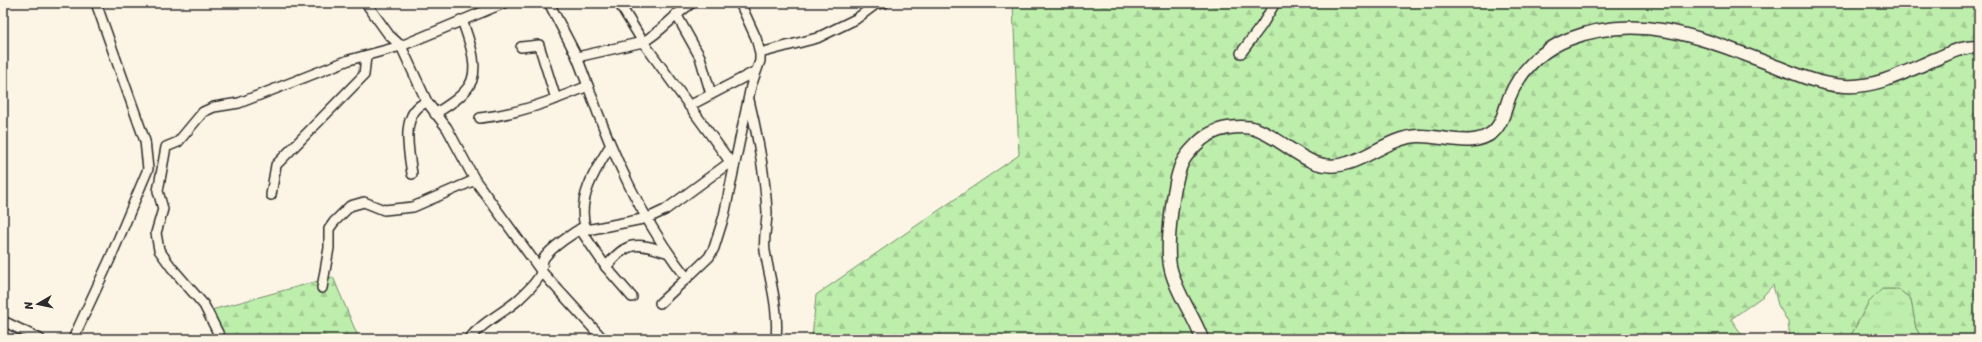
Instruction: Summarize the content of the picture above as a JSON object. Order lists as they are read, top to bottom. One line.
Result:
{"north":"left"}
